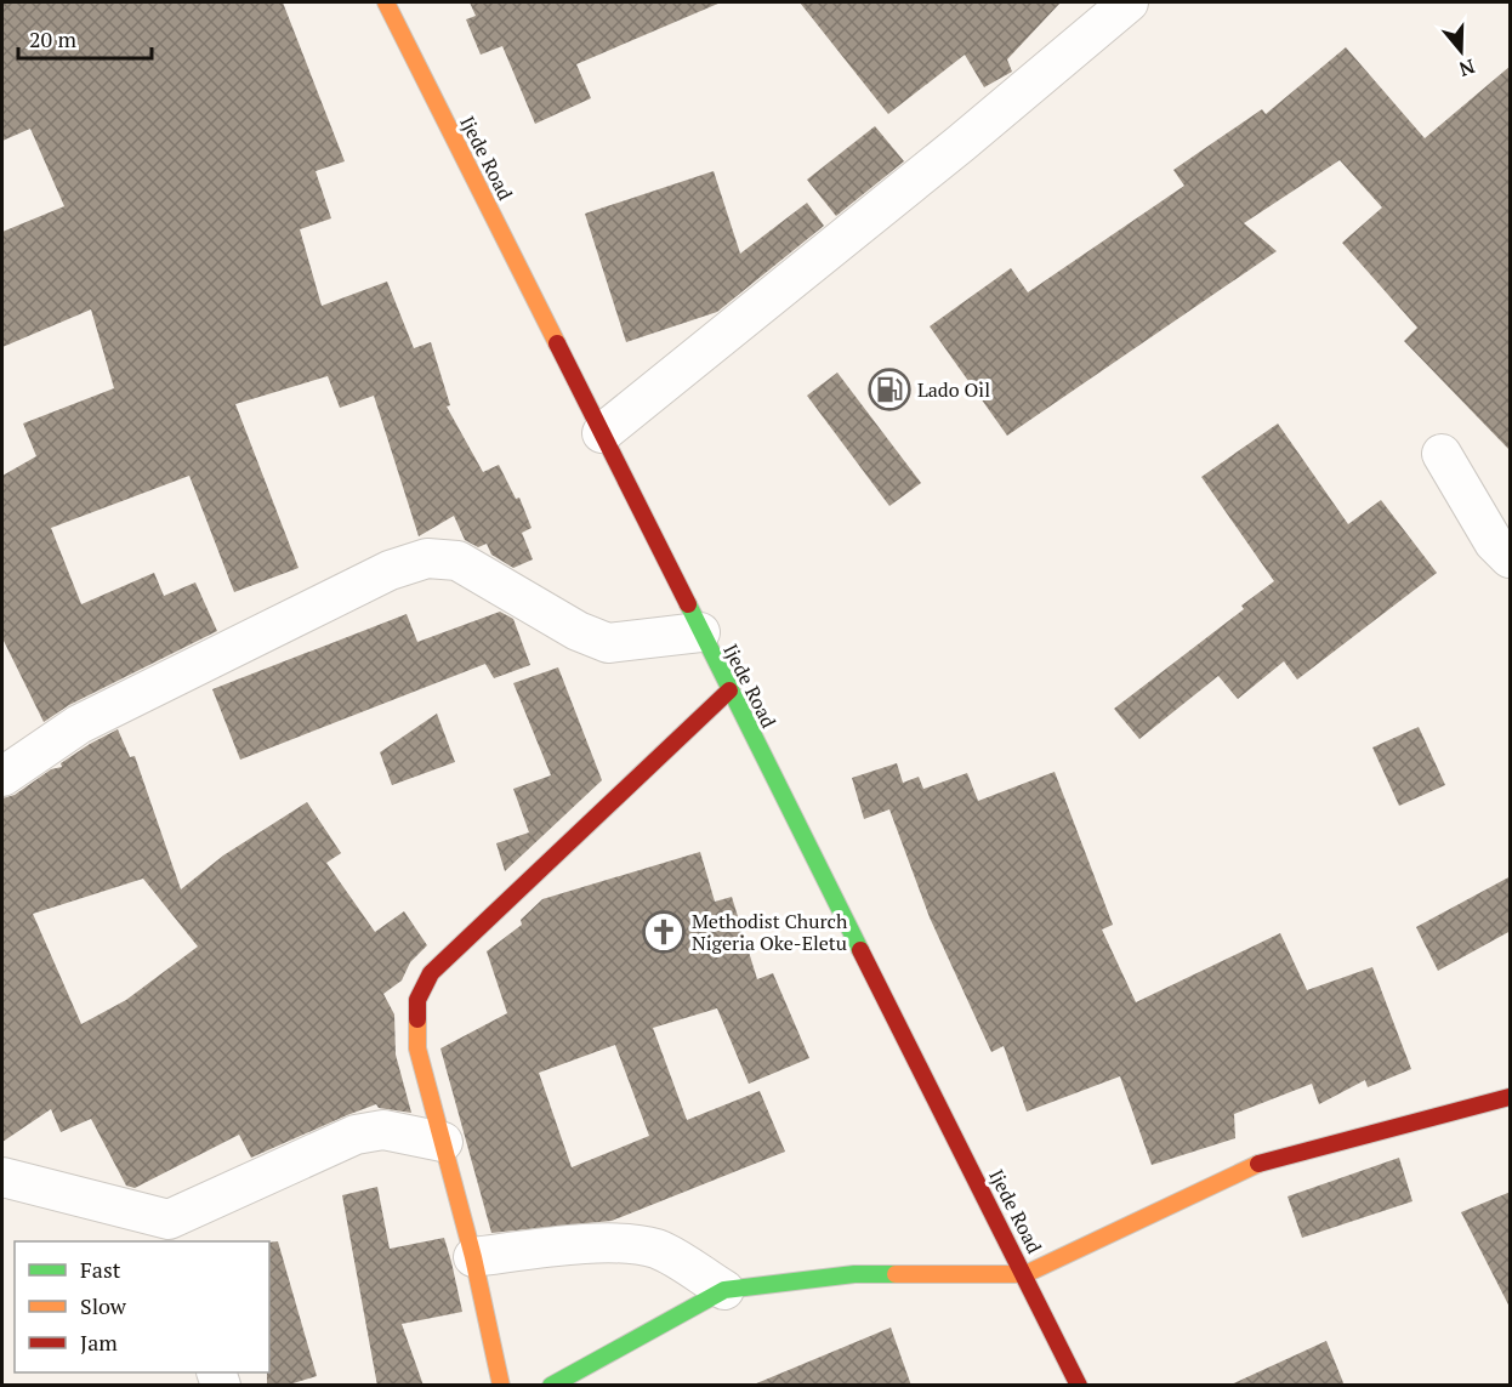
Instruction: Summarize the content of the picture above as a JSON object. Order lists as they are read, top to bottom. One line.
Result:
{"streets":{"street":["Ijede Road"]},"places":{"fuel station":["Lado Oil"],"church":["Methodist Church Nigeria Oke-Eletu"]},"legend":["Fast","Slow","Jam"],"scale_bar":"20 m","north":"bottom"}
